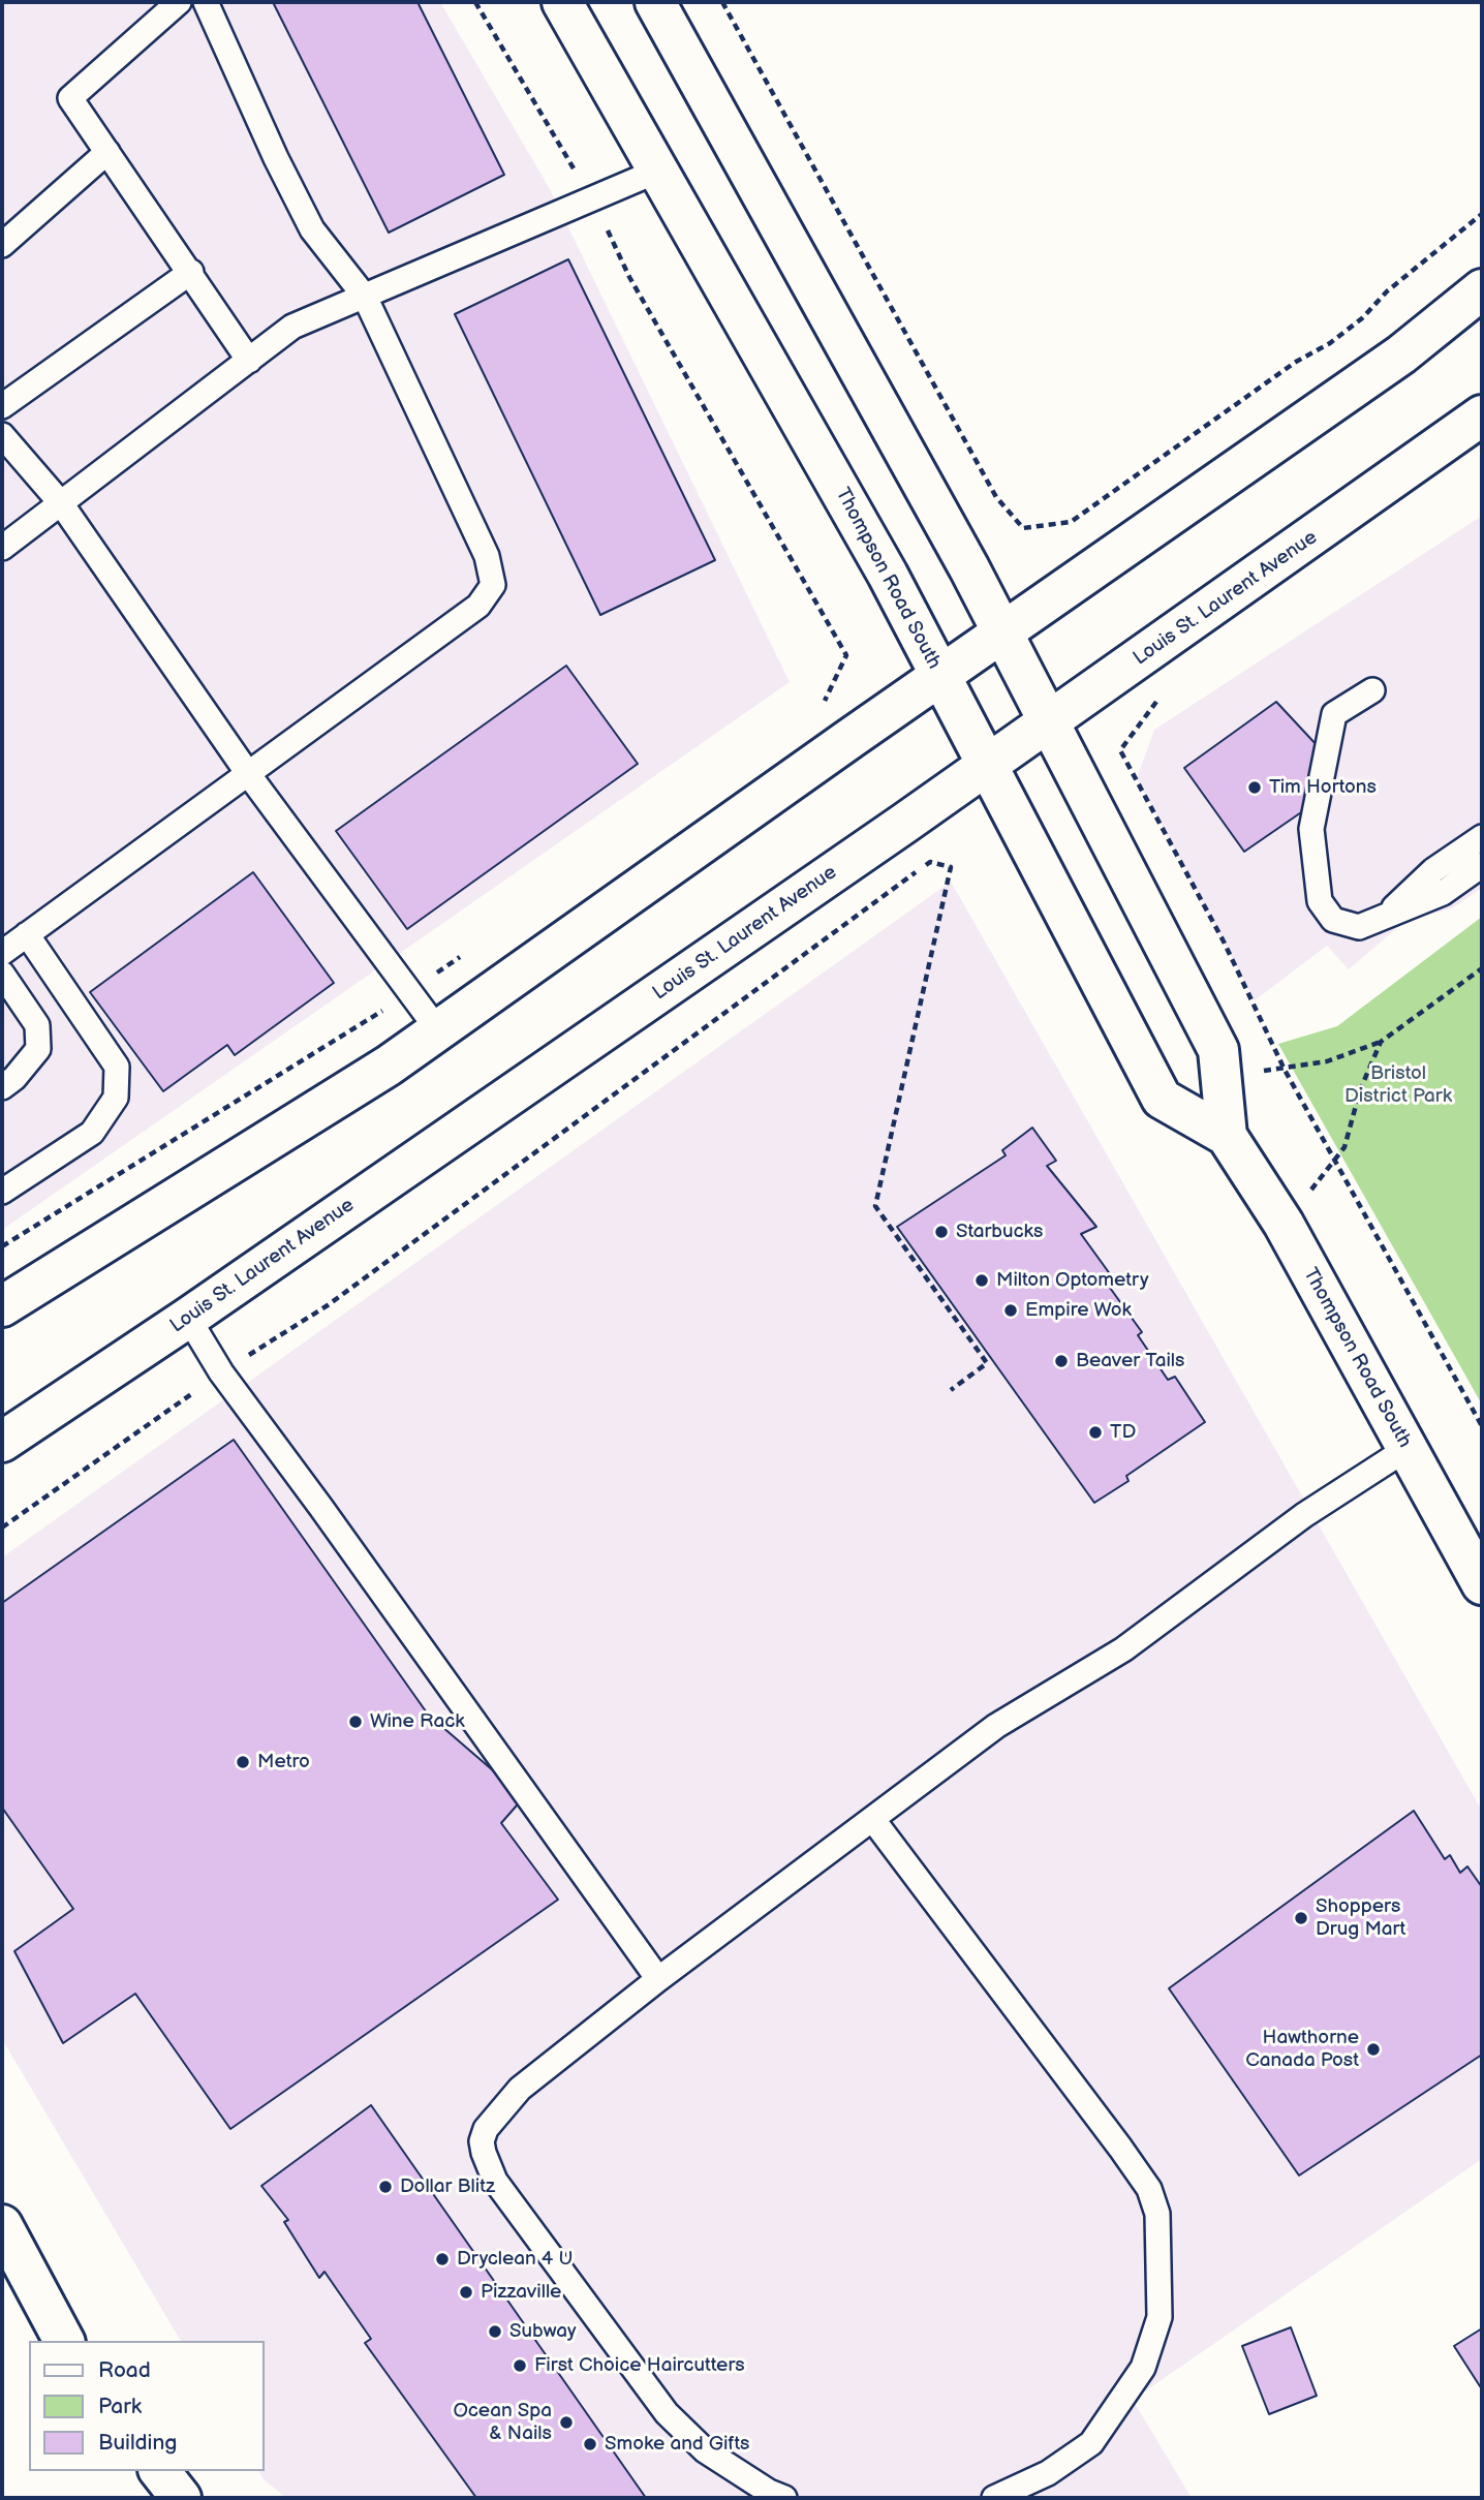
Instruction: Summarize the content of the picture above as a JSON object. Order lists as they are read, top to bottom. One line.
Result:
{"streets":{"main road":["Thompson Road South","Louis St. Laurent Avenue"]},"crossings":[["Thompson Road South","Louis St. Laurent Avenue"]],"parks":["Bristol District Park"],"places":["Tim Hortons","Starbucks","Milton Optometry","Empire Wok","Beaver Tails","TD","Wine Rack","Metro","Shoppers Drug Mart","Hawthorne Canada Post","Dollar Blitz","Dryclean 4 U","Pizzaville","Subway","First Choice Haircutters","Ocean Spa & Nails","Smoke and Gifts"],"legend":["Road","Park","Building"]}
